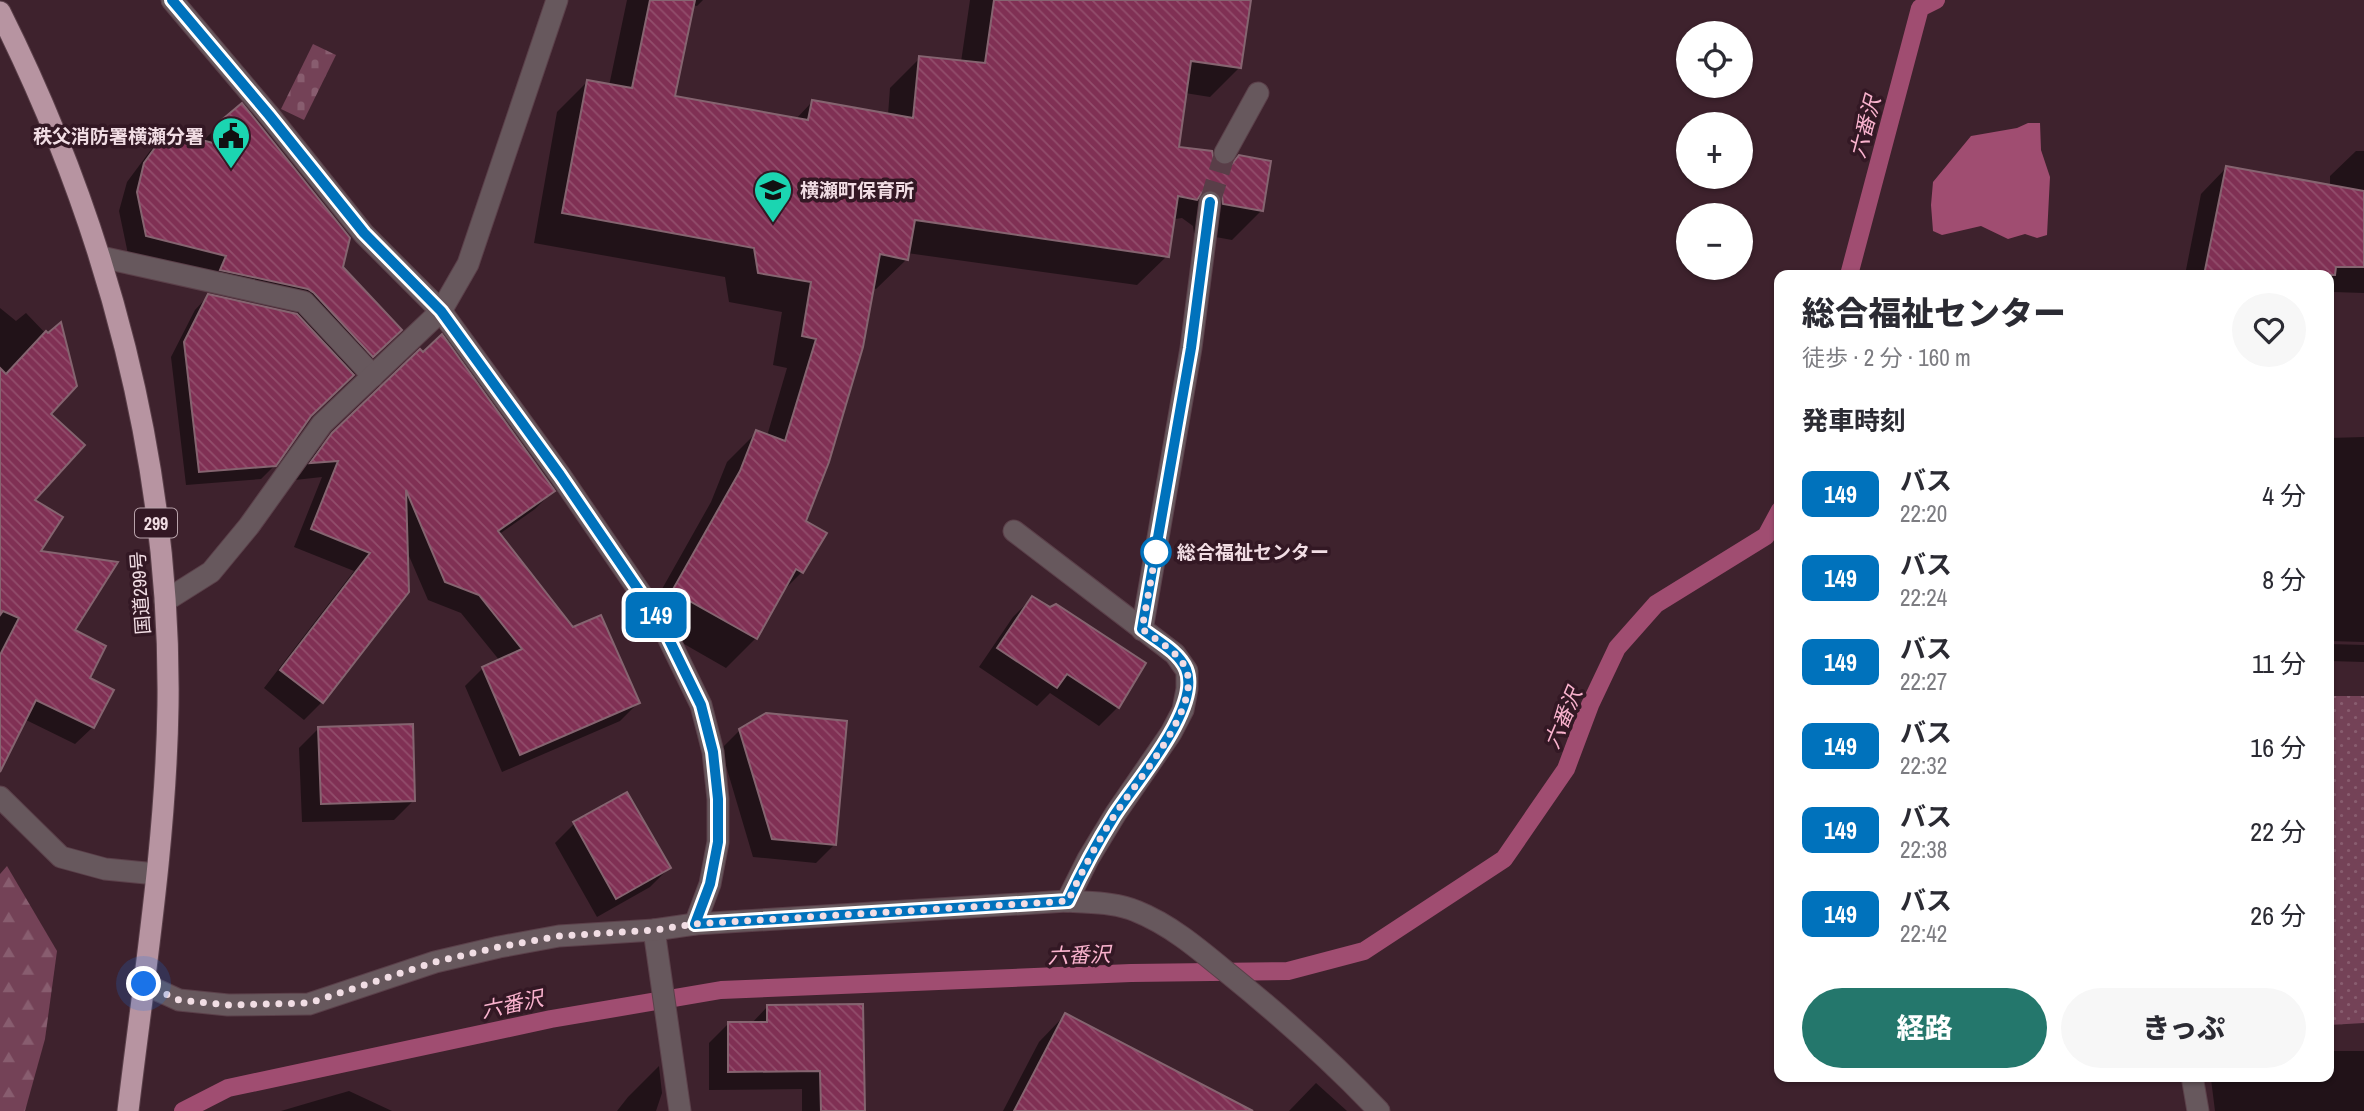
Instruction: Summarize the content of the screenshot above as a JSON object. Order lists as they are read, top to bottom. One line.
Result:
{"streets":{"highway":["299","国道299号"]},"water":["六番沢"],"places":{"public building":["秩父消防署横瀬分署"],"school or university":["横瀬町保育所"],"other":["総合福祉センター"]},"lines":["bus line 149"],"page":{"on_map":"149","map_buttons":["+","−"],"heading":[["総合福祉センター","徒歩 · 2 分 · 160 m"],"発車時刻"],"list":[{"mark":"149","name":"バス","note":"22:20","value":"4 分"},{"mark":"149","name":"バス","note":"22:24","value":"8 分"},{"mark":"149","name":"バス","note":"22:27","value":"11 分"},{"mark":"149","name":"バス","note":"22:32","value":"16 分"},{"mark":"149","name":"バス","note":"22:38","value":"22 分"},{"mark":"149","name":"バス","note":"22:42","value":"26 分"}],"buttons":["経路","きっぷ"]}}
